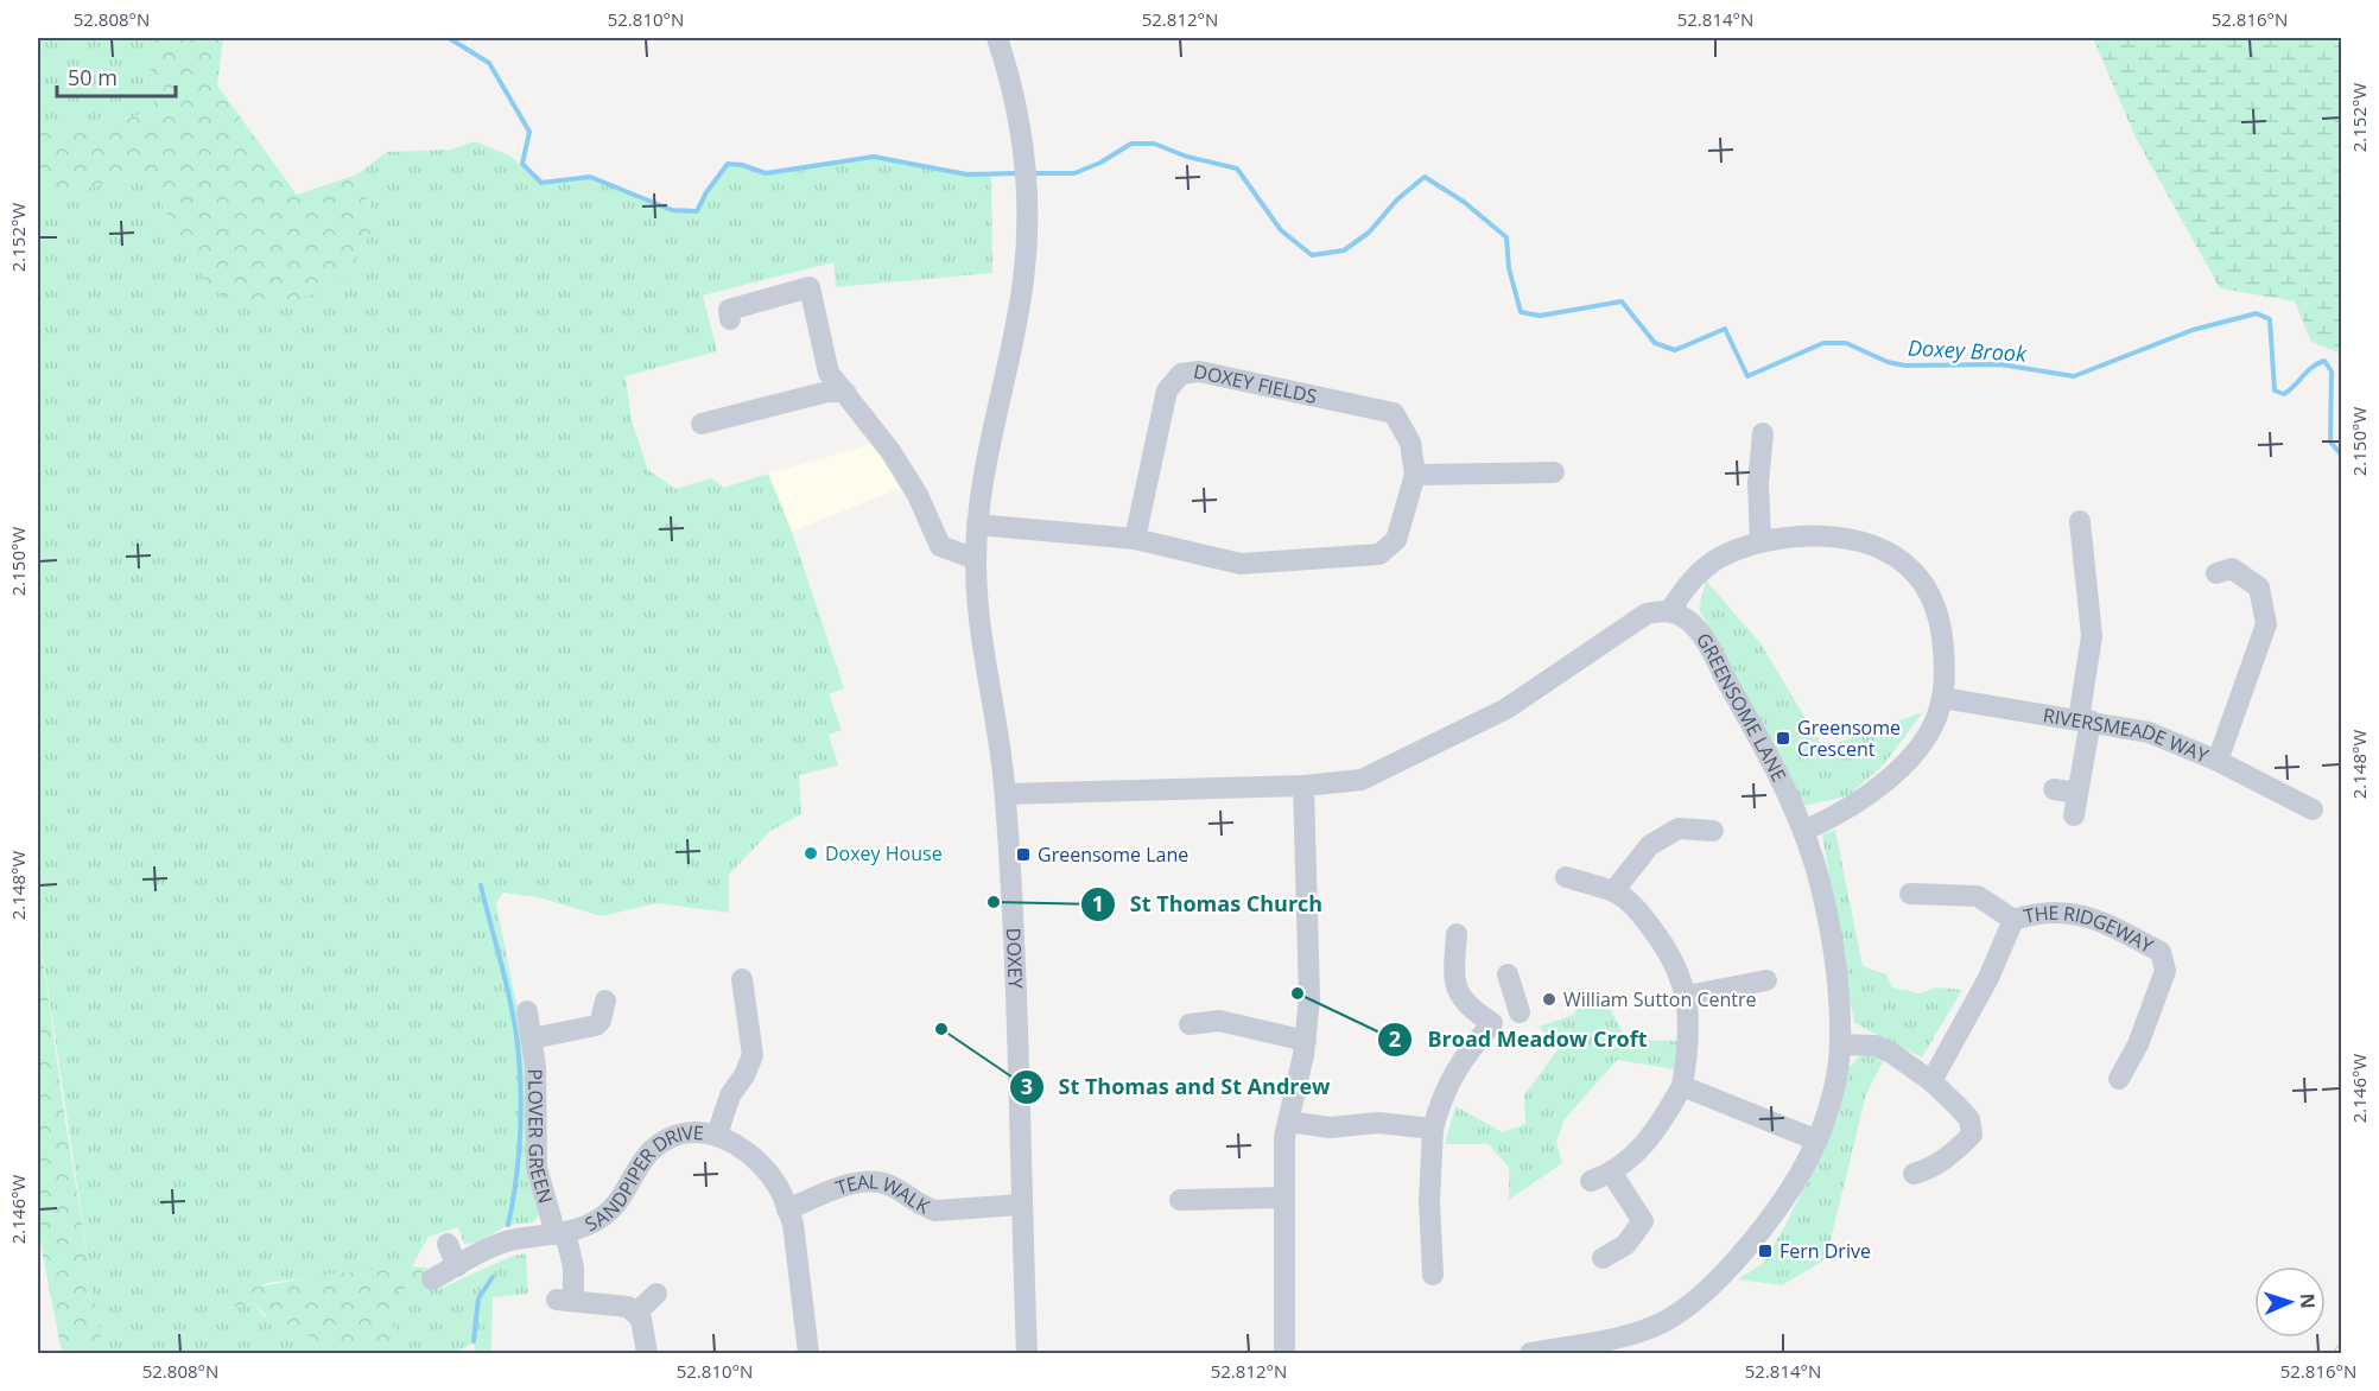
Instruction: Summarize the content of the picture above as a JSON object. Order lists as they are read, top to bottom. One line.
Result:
{"streets":{"street":["DOXEY FIELDS","GREENSOME LANE","RIVERSMEADE WAY","THE RIDGEWAY","DOXEY","PLOVER GREEN","SANDPIPER DRIVE","TEAL WALK"]},"crossings":[["DOXEY FIELDS","DOXEY"],["DOXEY","TEAL WALK"],["PLOVER GREEN","SANDPIPER DRIVE"],["SANDPIPER DRIVE","TEAL WALK"]],"water":["Doxey Brook"],"places":{"transit":["Greensome Crescent","Greensome Lane","Fern Drive"],"other":["Doxey House","St Thomas Church","Broad Meadow Croft","William Sutton Centre","St Thomas and St Andrew"]},"scale_bar":"50 m","north":"right","coordinates":["52.808°N","52.810°N","52.812°N","52.814°N","52.816°N","2.152°W","2.150°W","2.148°W","2.146°W"]}
